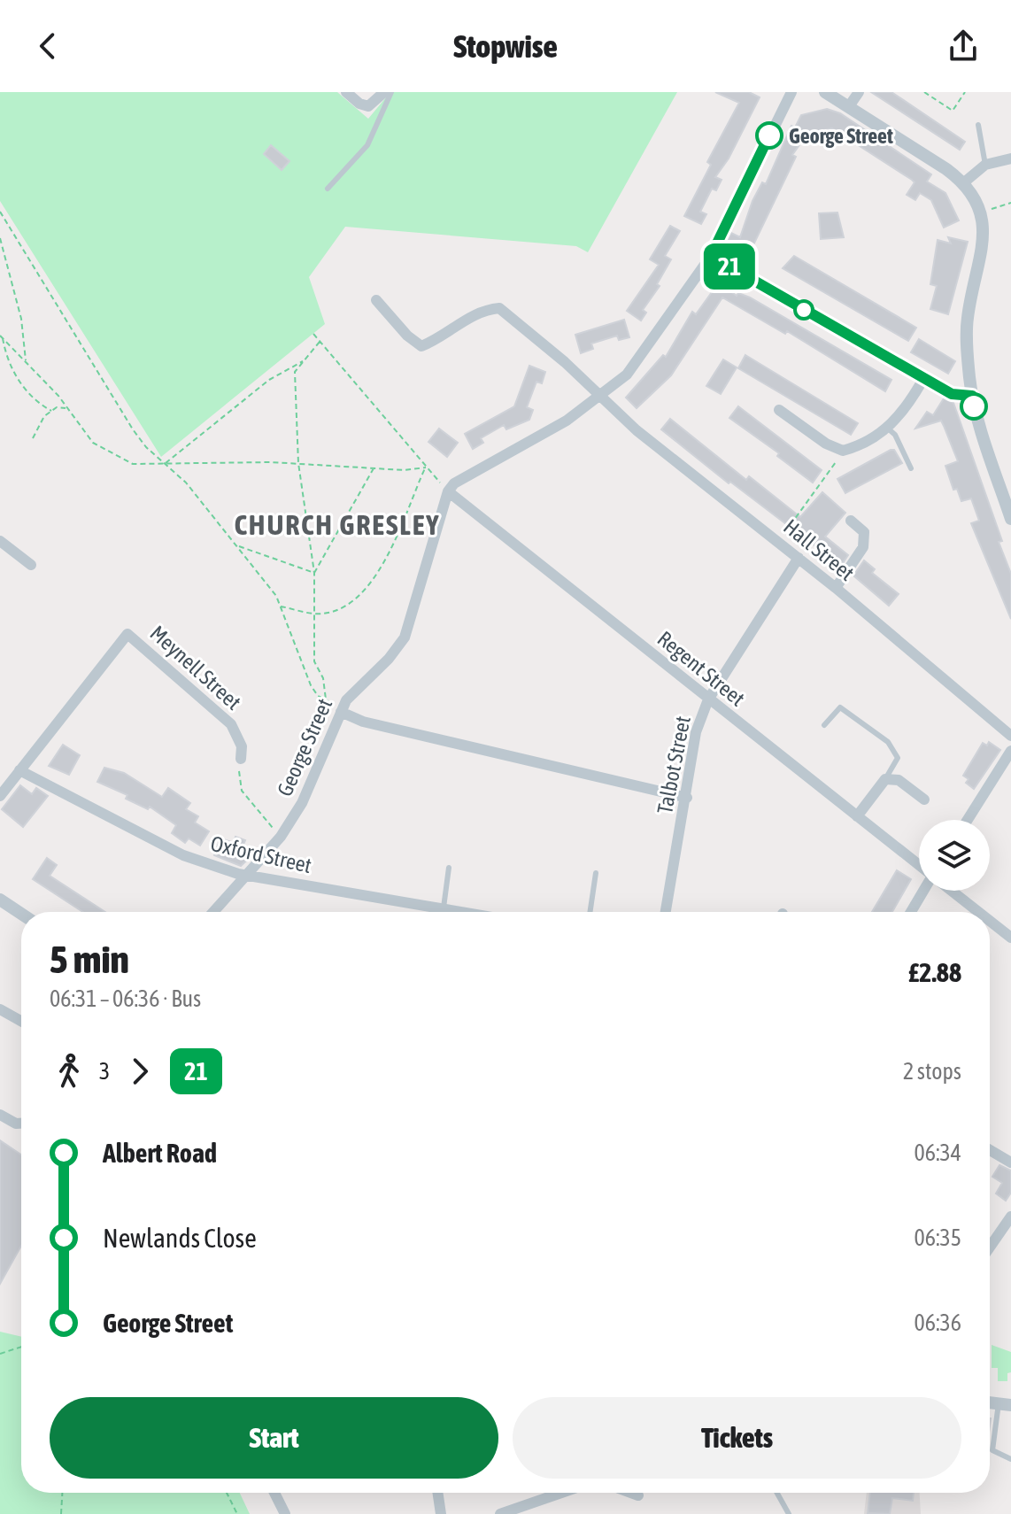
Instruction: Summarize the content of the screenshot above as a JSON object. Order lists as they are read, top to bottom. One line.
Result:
{"streets":{"street":["Hall Street","Meynell Street","Regent Street","George Street","Talbot Street","Oxford Street"]},"crossings":[["Hall Street","Talbot Street"],["Meynell Street","Oxford Street"],["Regent Street","George Street"],["Regent Street","Talbot Street"],["George Street","Oxford Street"]],"districts":["CHURCH GRESLEY"],"places":["George Street"],"lines":["bus line 21"],"page":{"header":"Stopwise","on_map":"21","heading":["5 min","06:31 – 06:36 · Bus","£2.88"],"legs":["3","21","2 stops"],"list":[{"name":"Albert Road","value":"06:34"},{"name":"Newlands Close","value":"06:35"},{"name":"George Street","value":"06:36"}],"buttons":["Start","Tickets"]}}
